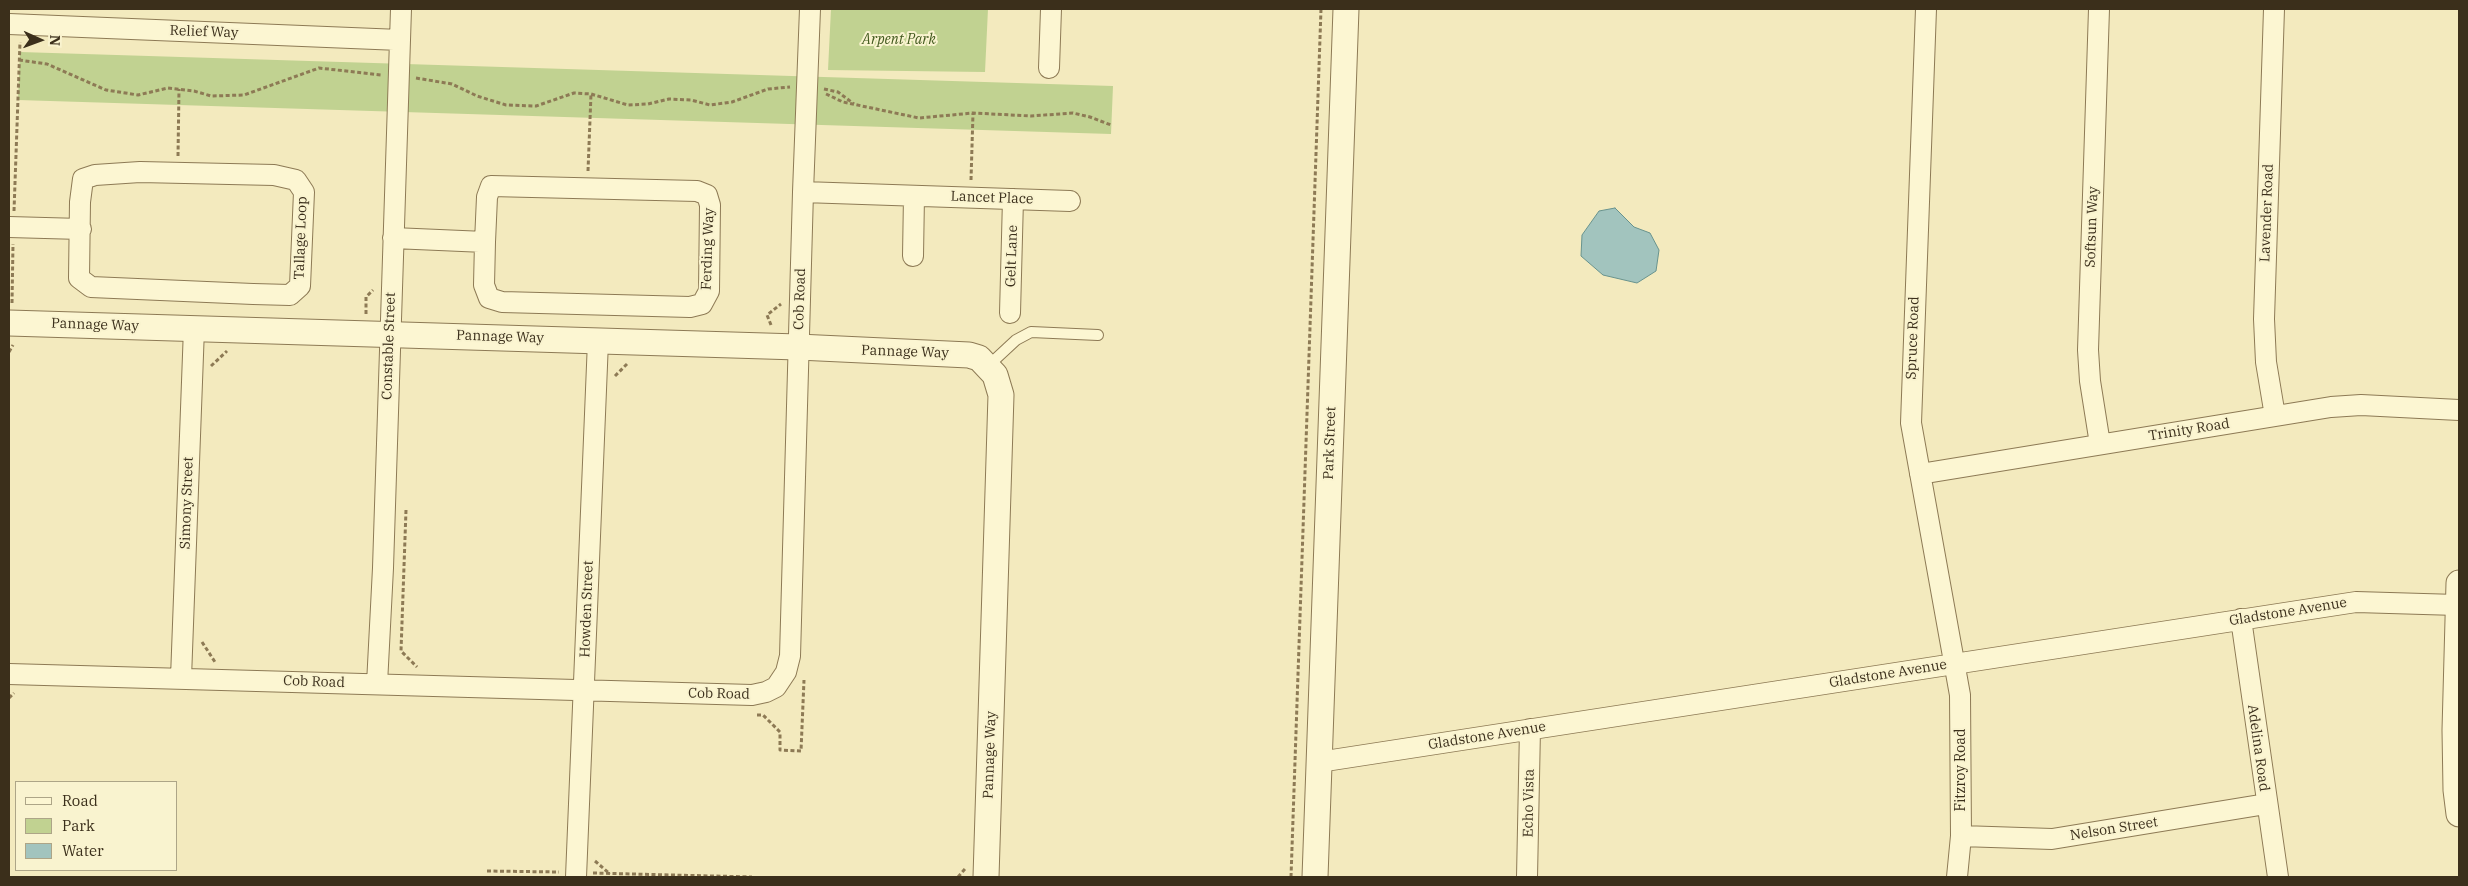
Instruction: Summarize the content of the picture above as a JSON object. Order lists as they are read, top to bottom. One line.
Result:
{"streets":{"street":["Relief Way","Lancet Place","Lavender Road","Softsun Way","Tallage Loop","Ferding Way","Gelt Lane","Cob Road","Pannage Way","Spruce Road","Constable Street","Trinity Road","Park Street","Simony Street","Howden Street","Gladstone Avenue","Adelina Road","Fitzroy Road","Echo Vista","Nelson Street"]},"crossings":[["Relief Way","Constable Street"],["Lancet Place","Gelt Lane"],["Lancet Place","Cob Road"],["Lavender Road","Trinity Road"],["Softsun Way","Trinity Road"],["Cob Road","Pannage Way"],["Cob Road","Constable Street"],["Cob Road","Simony Street"],["Cob Road","Howden Street"],["Pannage Way","Constable Street"],["Pannage Way","Simony Street"],["Pannage Way","Howden Street"],["Spruce Road","Trinity Road"],["Spruce Road","Gladstone Avenue"],["Spruce Road","Fitzroy Road"],["Park Street","Gladstone Avenue"],["Gladstone Avenue","Adelina Road"],["Gladstone Avenue","Fitzroy Road"],["Gladstone Avenue","Echo Vista"],["Adelina Road","Nelson Street"],["Fitzroy Road","Nelson Street"]],"parks":["Arpent Park"],"legend":["Road","Park","Water"],"north":"right"}
